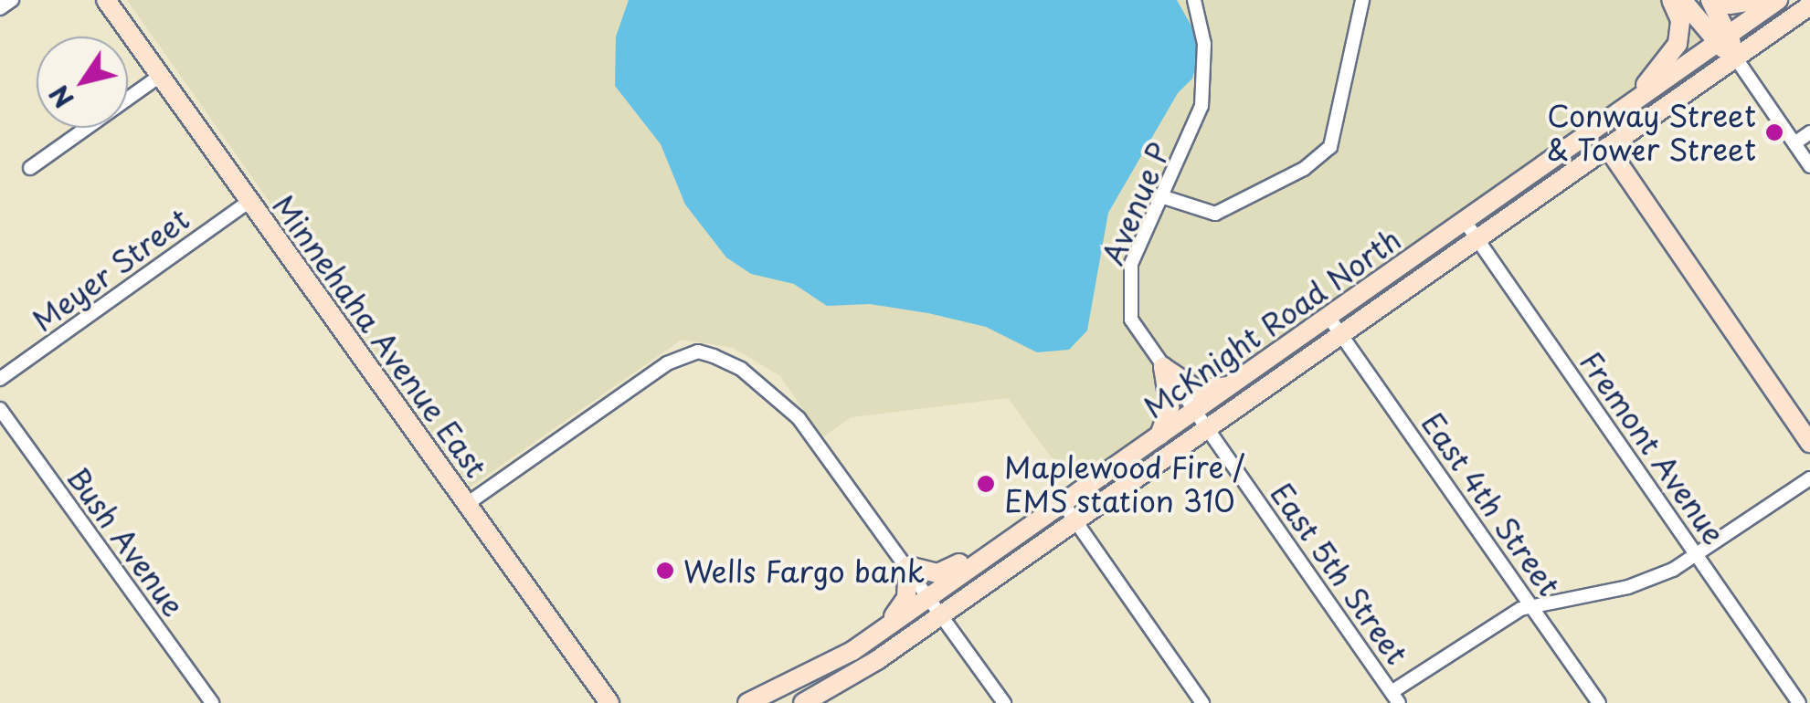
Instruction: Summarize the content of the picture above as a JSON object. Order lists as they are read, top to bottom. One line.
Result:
{"streets":{"main road":["McKnight Road North","Minnehaha Avenue East"],"street":["Avenue P","Meyer Street","Fremont Avenue","East 4th Street","Bush Avenue","East 5th Street"]},"crossings":[["Avenue P","McKnight Road North"],["Avenue P","East 5th Street"],["Meyer Street","Minnehaha Avenue East"],["McKnight Road North","Fremont Avenue"],["McKnight Road North","East 4th Street"],["McKnight Road North","East 5th Street"]],"places":["Conway Street & Tower Street","Maplewood Fire / EMS station 310","Wells Fargo bank"],"north":"bottom left"}
